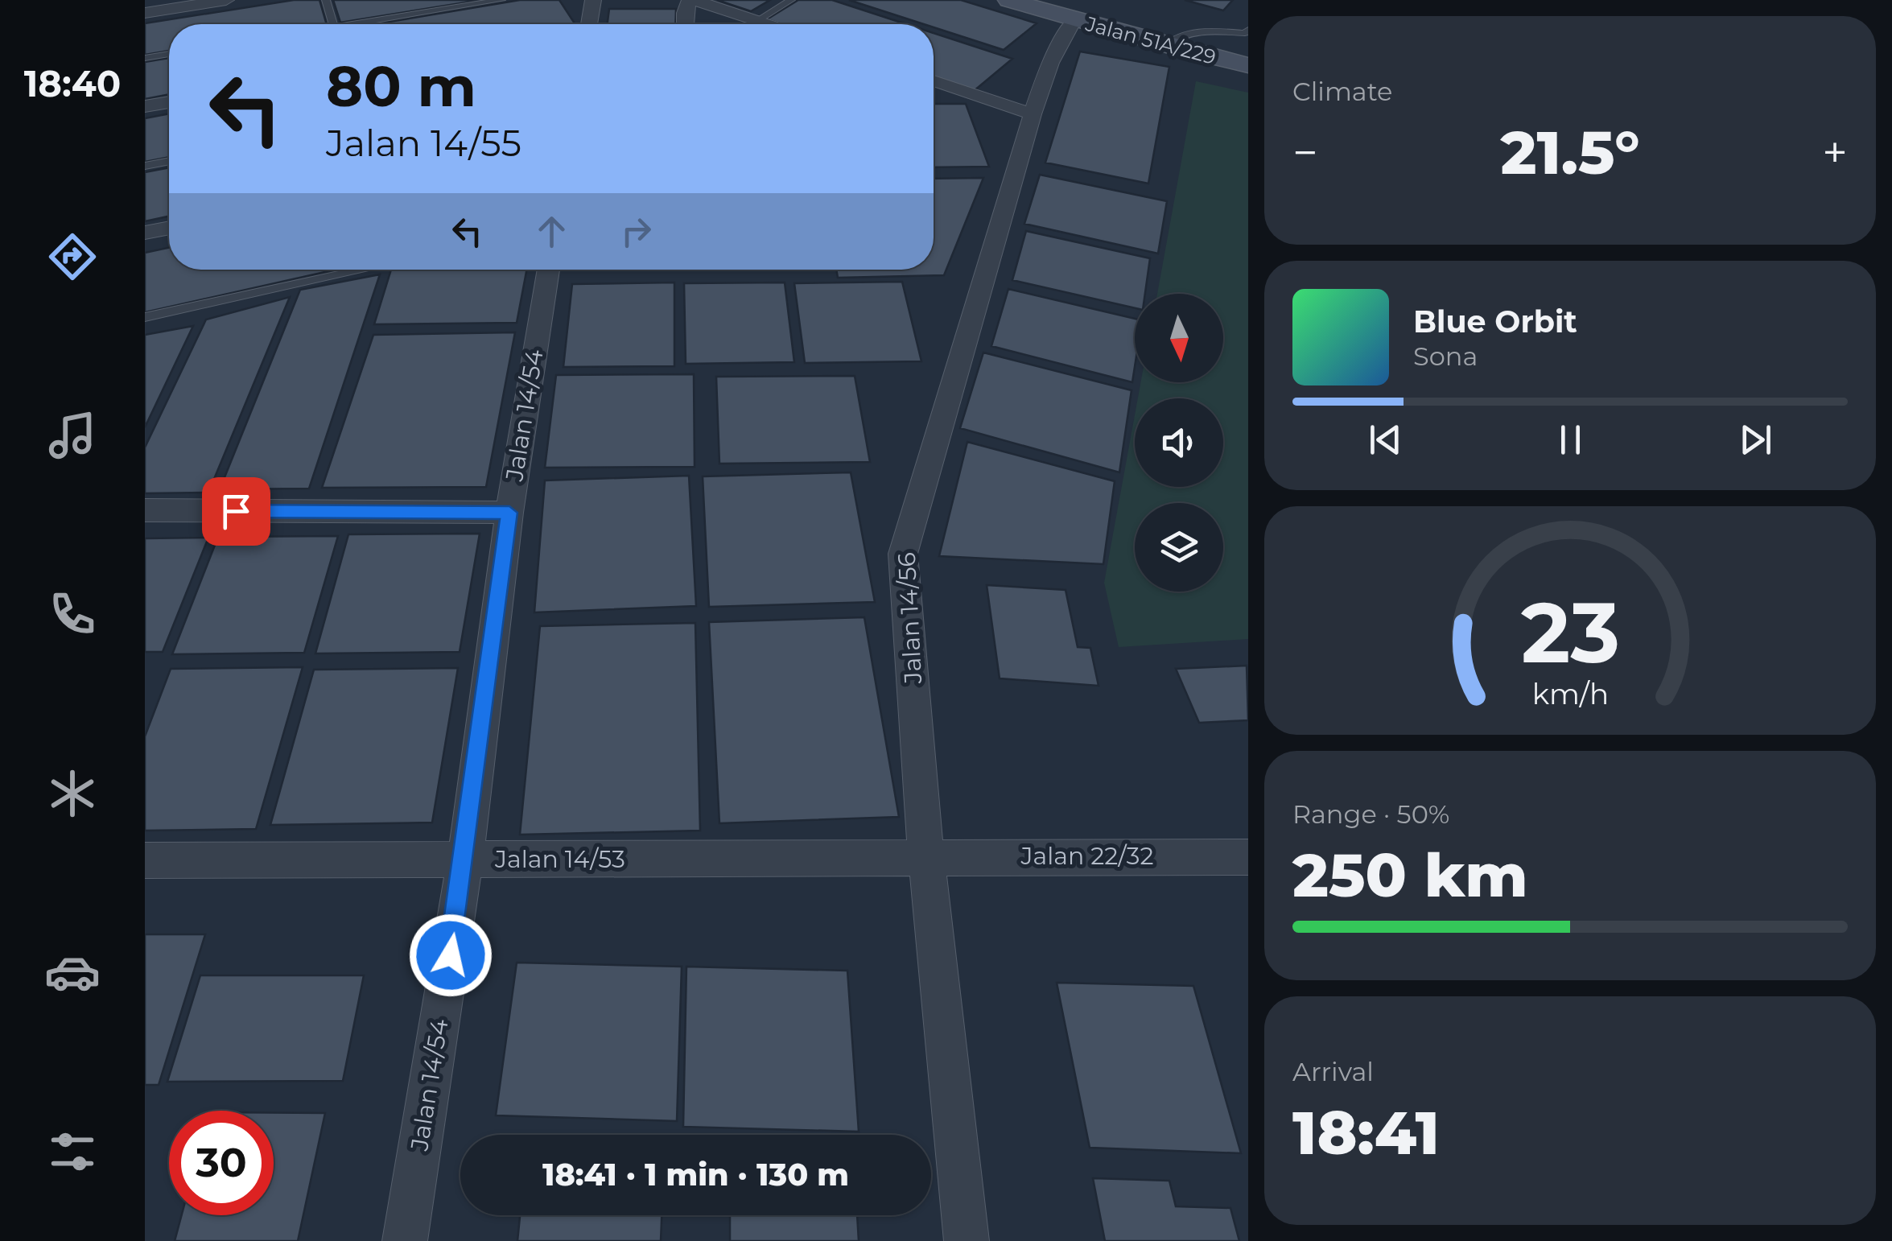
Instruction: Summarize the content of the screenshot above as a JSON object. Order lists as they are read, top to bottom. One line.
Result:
{"streets":{"street":["Jalan 51A/229","Jalan 14/54","Jalan 14/56","Jalan 22/32","Jalan 14/53"]},"crossings":[["Jalan 51A/229","Jalan 14/56"],["Jalan 14/54","Jalan 14/53"],["Jalan 14/56","Jalan 22/32"],["Jalan 14/56","Jalan 14/53"],["Jalan 22/32","Jalan 14/53"]],"north":"bottom","page":{"tabs":"18:40","tile":["Climate",["Range · 50%","250 km"],["Arrival","18:41"]],"turn":["80 m","Jalan 14/55"],"heat":["−","21.5°","+"],"song":["Blue Orbit","Sona"],"limit":"30","trip":"18:41 · 1 min · 130 m","gauge":["23","km/h"]}}
